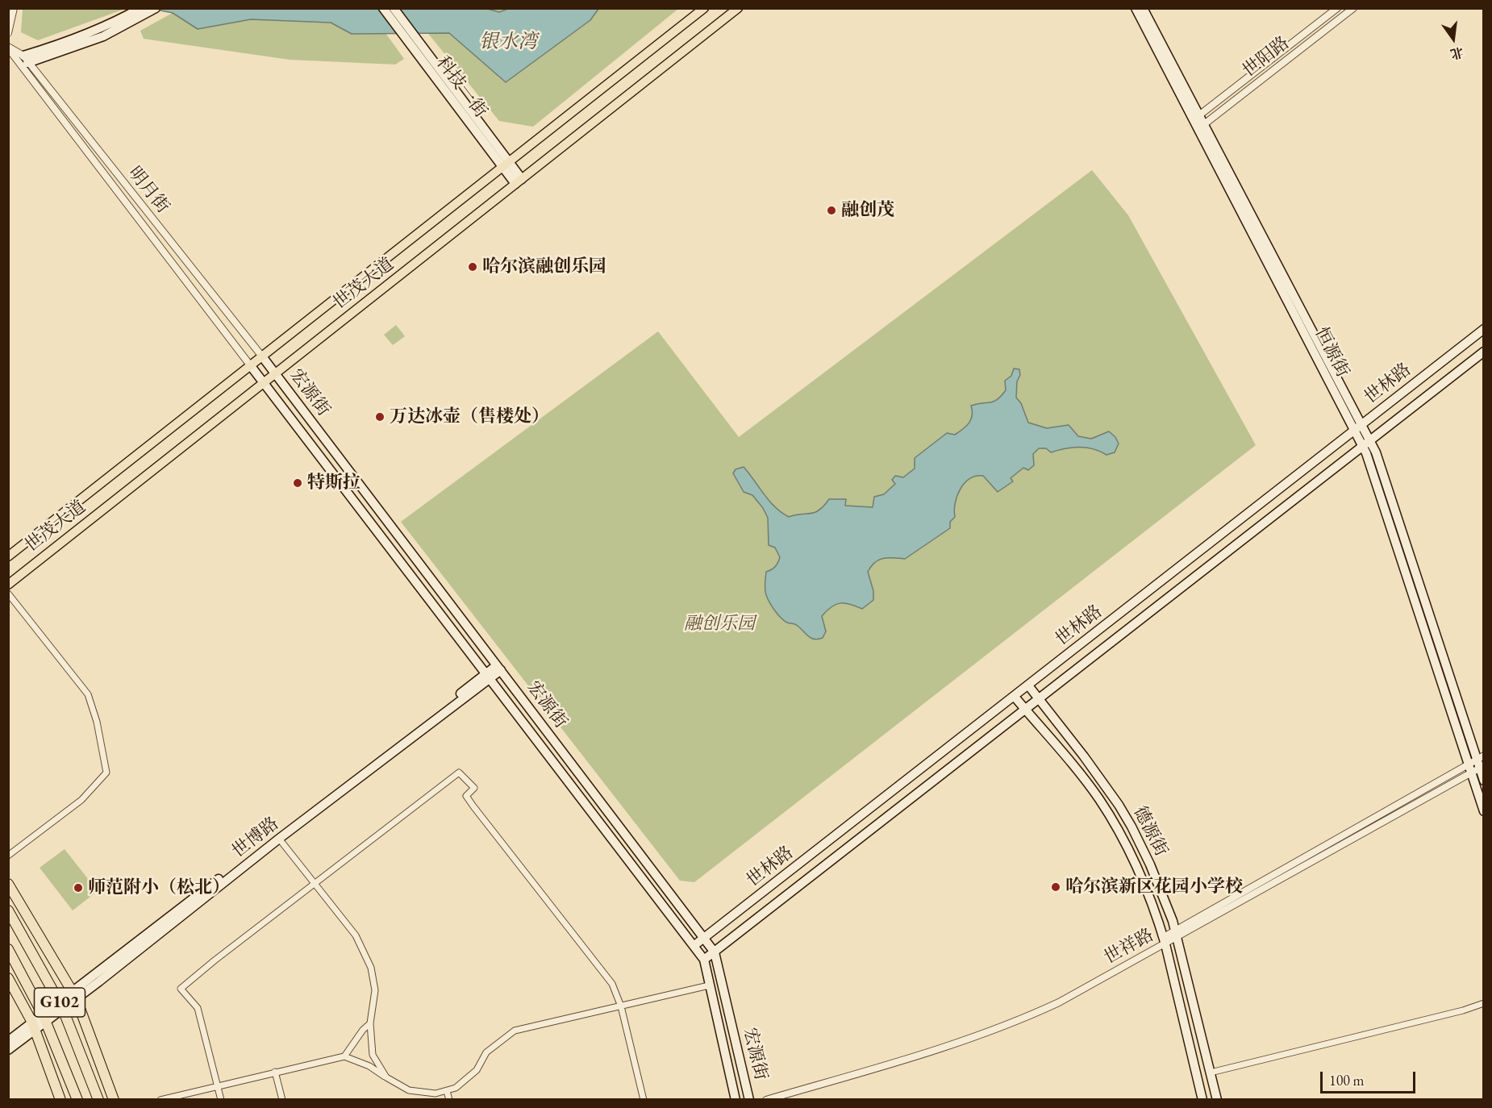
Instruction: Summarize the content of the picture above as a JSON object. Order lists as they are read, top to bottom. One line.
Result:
{"streets":{"highway":["G102"],"main road":["科技一街","世茂大道","恒源街","世林路","宏源街","德源街","世博路"],"street":["世阳路","明月街","世祥路"]},"crossings":[["世阳路","恒源街"],["科技一街","世茂大道"],["明月街","世茂大道"],["明月街","宏源街"],["世茂大道","宏源街"],["恒源街","世林路"],["恒源街","世祥路"],["世林路","宏源街"],["世林路","德源街"],["宏源街","世博路"],["德源街","世祥路"],["世博路","G102"]],"water":["银水湾"],"parks":["融创乐园"],"places":["融创茂","哈尔滨融创乐园","万达冰壶（售楼处）","特斯拉","哈尔滨新区花园小学校","师范附小（松北）"],"scale_bar":"100 m","north":"bottom"}
